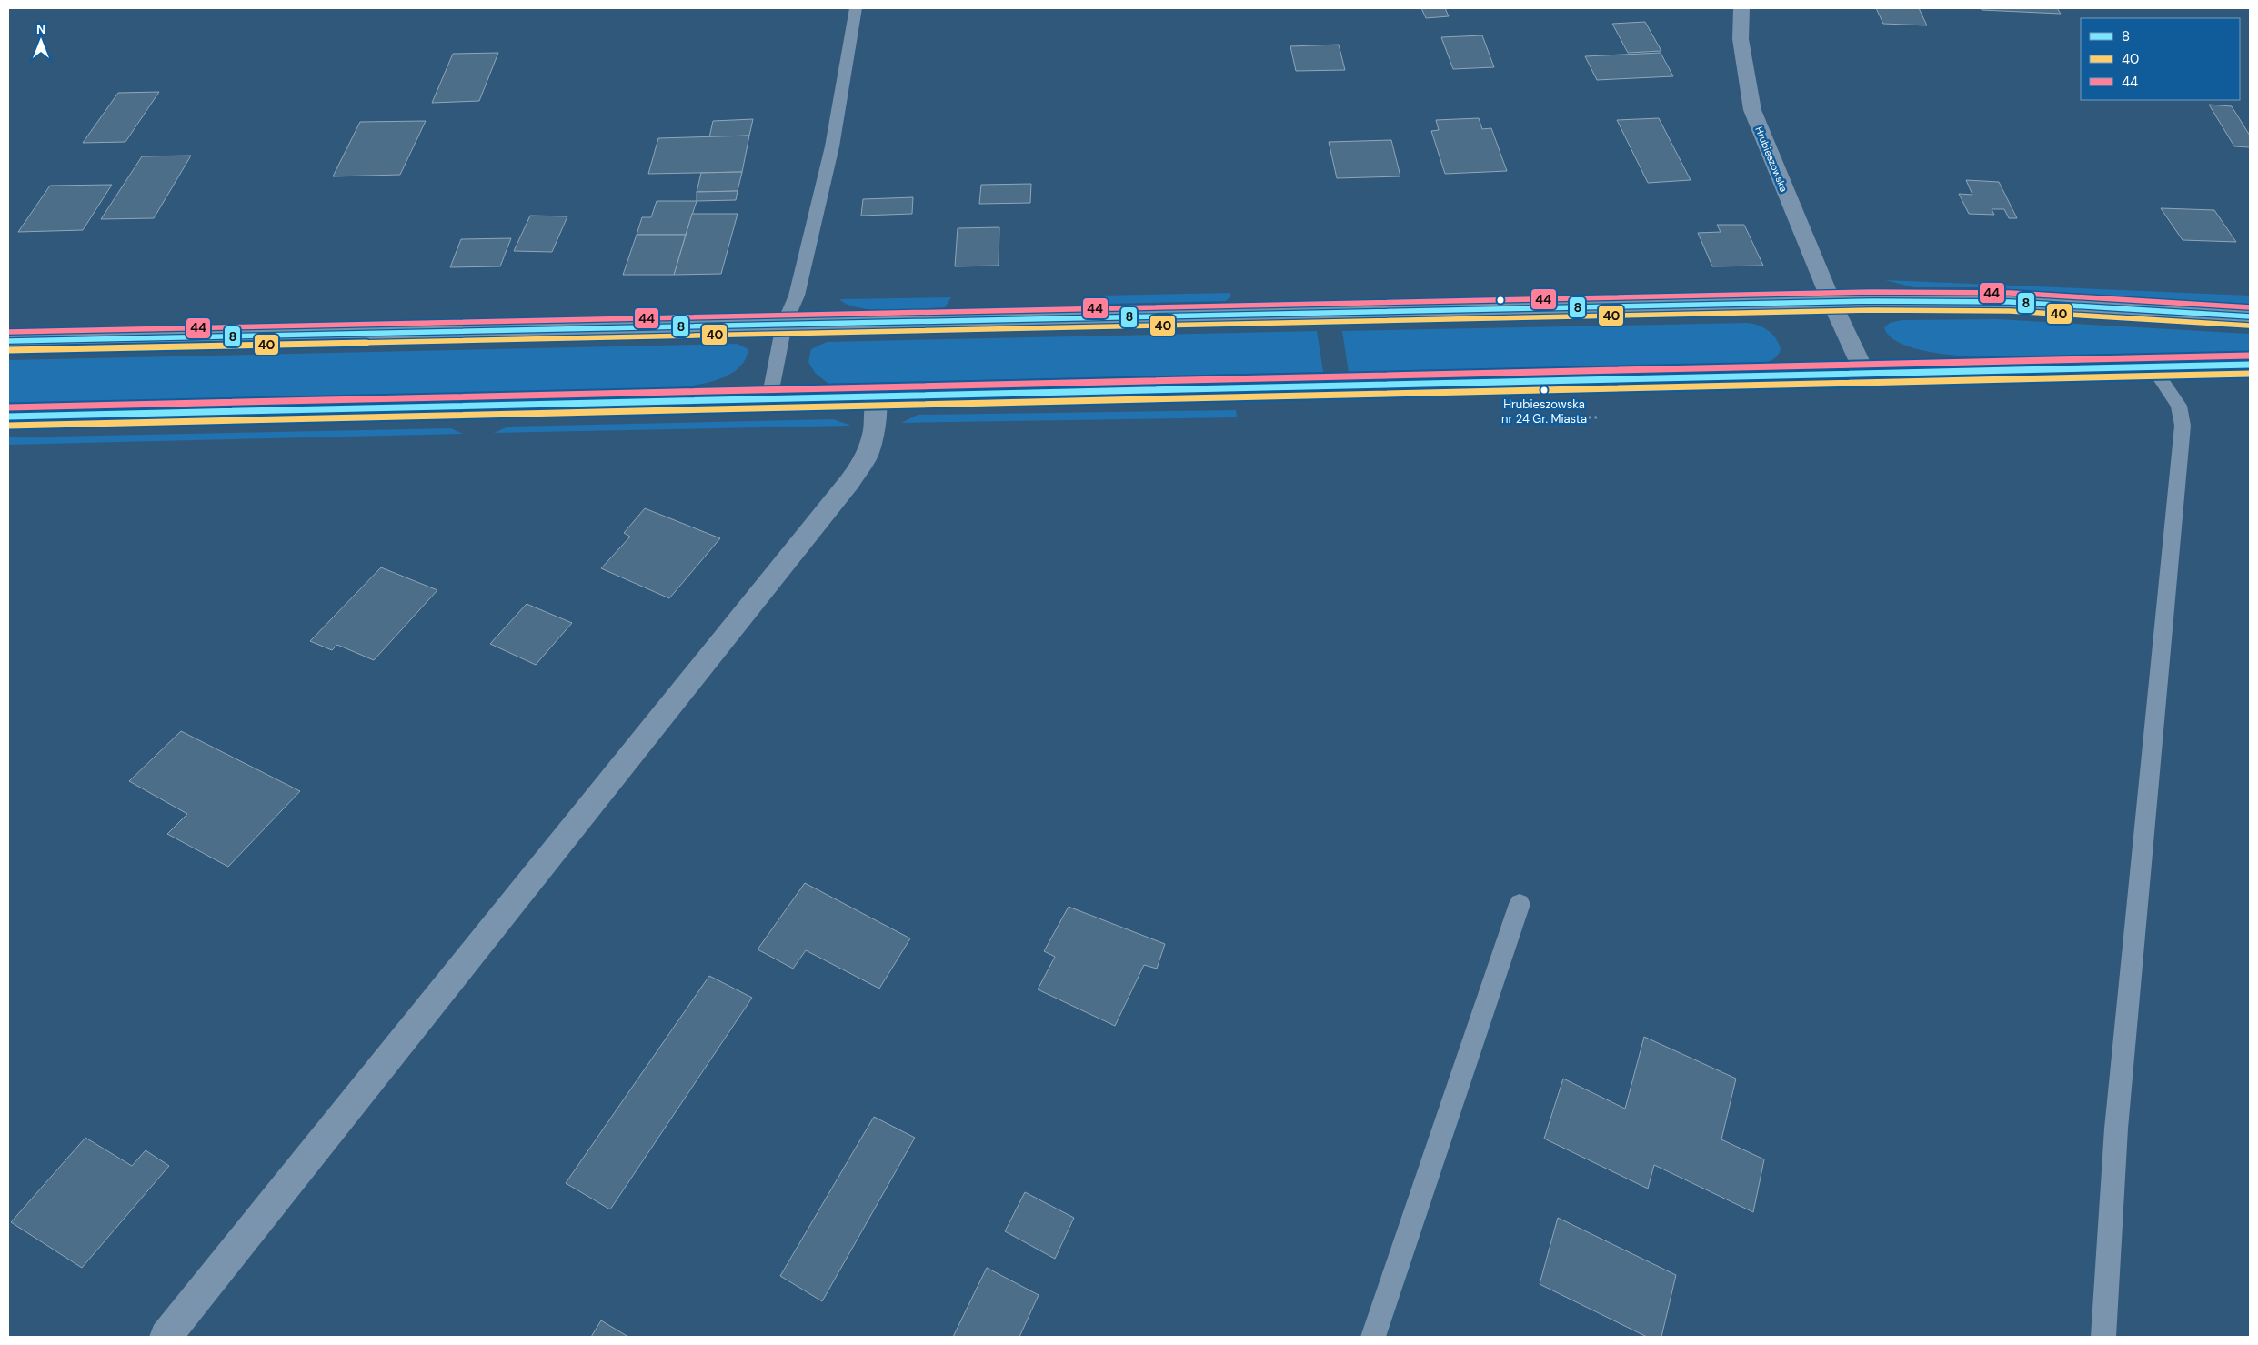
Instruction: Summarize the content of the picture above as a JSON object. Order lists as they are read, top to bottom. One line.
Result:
{"streets":{"street":["Hrubieszowska"]},"places":["Hrubieszowska nr 24 Gr. Miasta"],"lines":["transit line 44","transit line 8","transit line 40"],"legend":["8","40","44"],"north":"top"}
